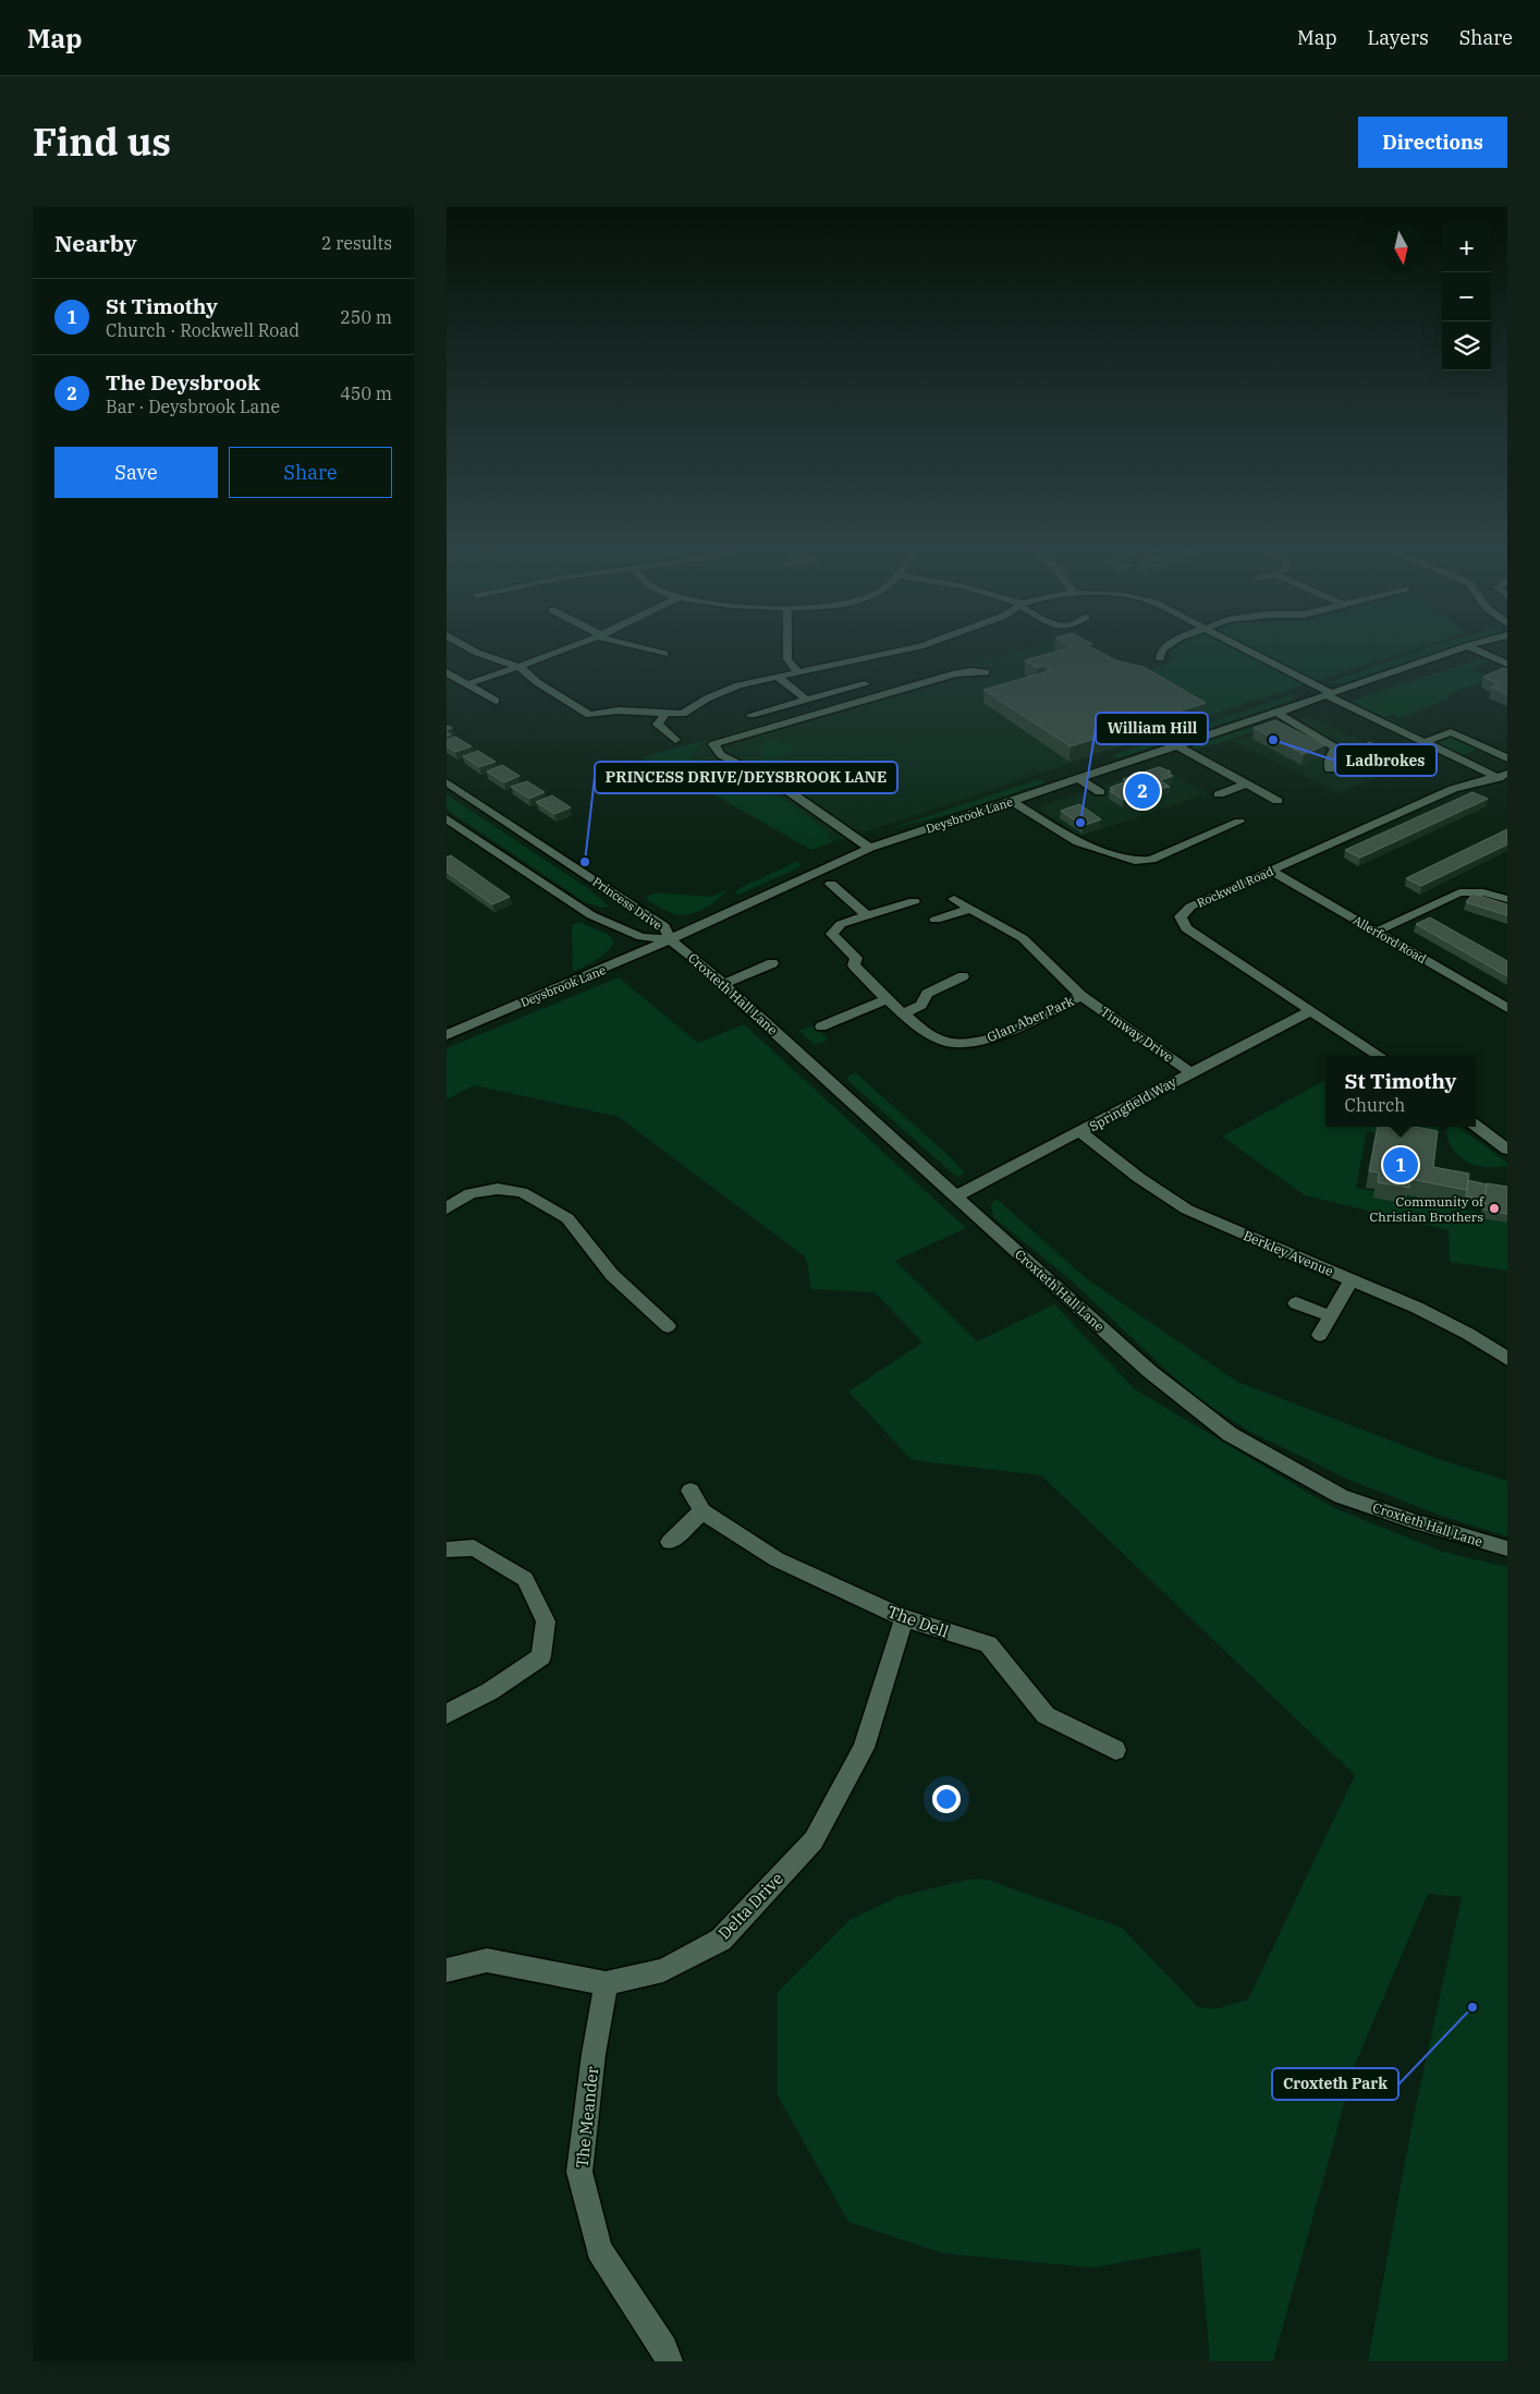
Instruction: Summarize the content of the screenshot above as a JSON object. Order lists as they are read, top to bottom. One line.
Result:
{"streets":{"street":["Deysbrook Lane","Rockwell Road","Princess Drive","Allerford Road","Croxteth Hall Lane","Glan Aber Park","Timway Drive","Springfield Way","Berkley Avenue","The Dell","Delta Drive","The Meander"]},"crossings":[["Deysbrook Lane","Princess Drive"],["Deysbrook Lane","Croxteth Hall Lane"],["Rockwell Road","Allerford Road"],["Rockwell Road","Springfield Way"],["Princess Drive","Croxteth Hall Lane"],["Croxteth Hall Lane","Springfield Way"],["Glan Aber Park","Timway Drive"],["Timway Drive","Springfield Way"],["Springfield Way","Berkley Avenue"],["The Dell","Delta Drive"],["Delta Drive","The Meander"]],"places":["Ladbrokes","William Hill","PRINCESS DRIVE/DEYSBROOK LANE","Community of Christian Brothers","Croxteth Park"],"north":"bottom","page":{"header":"Map","nav":["Map","Layers","Share"],"title":"Find us","buttons":["Directions",["Save","Share"]],"heading":["Nearby","2 results"],"map_buttons":["+","−"],"list":[{"mark":"1","name":"St Timothy","note":"Church · Rockwell Road","value":"250 m"},{"mark":"2","name":"The Deysbrook","note":"Bar · Deysbrook Lane","value":"450 m"}],"pins":["2","1"],"popup":["St Timothy","Church"]}}
